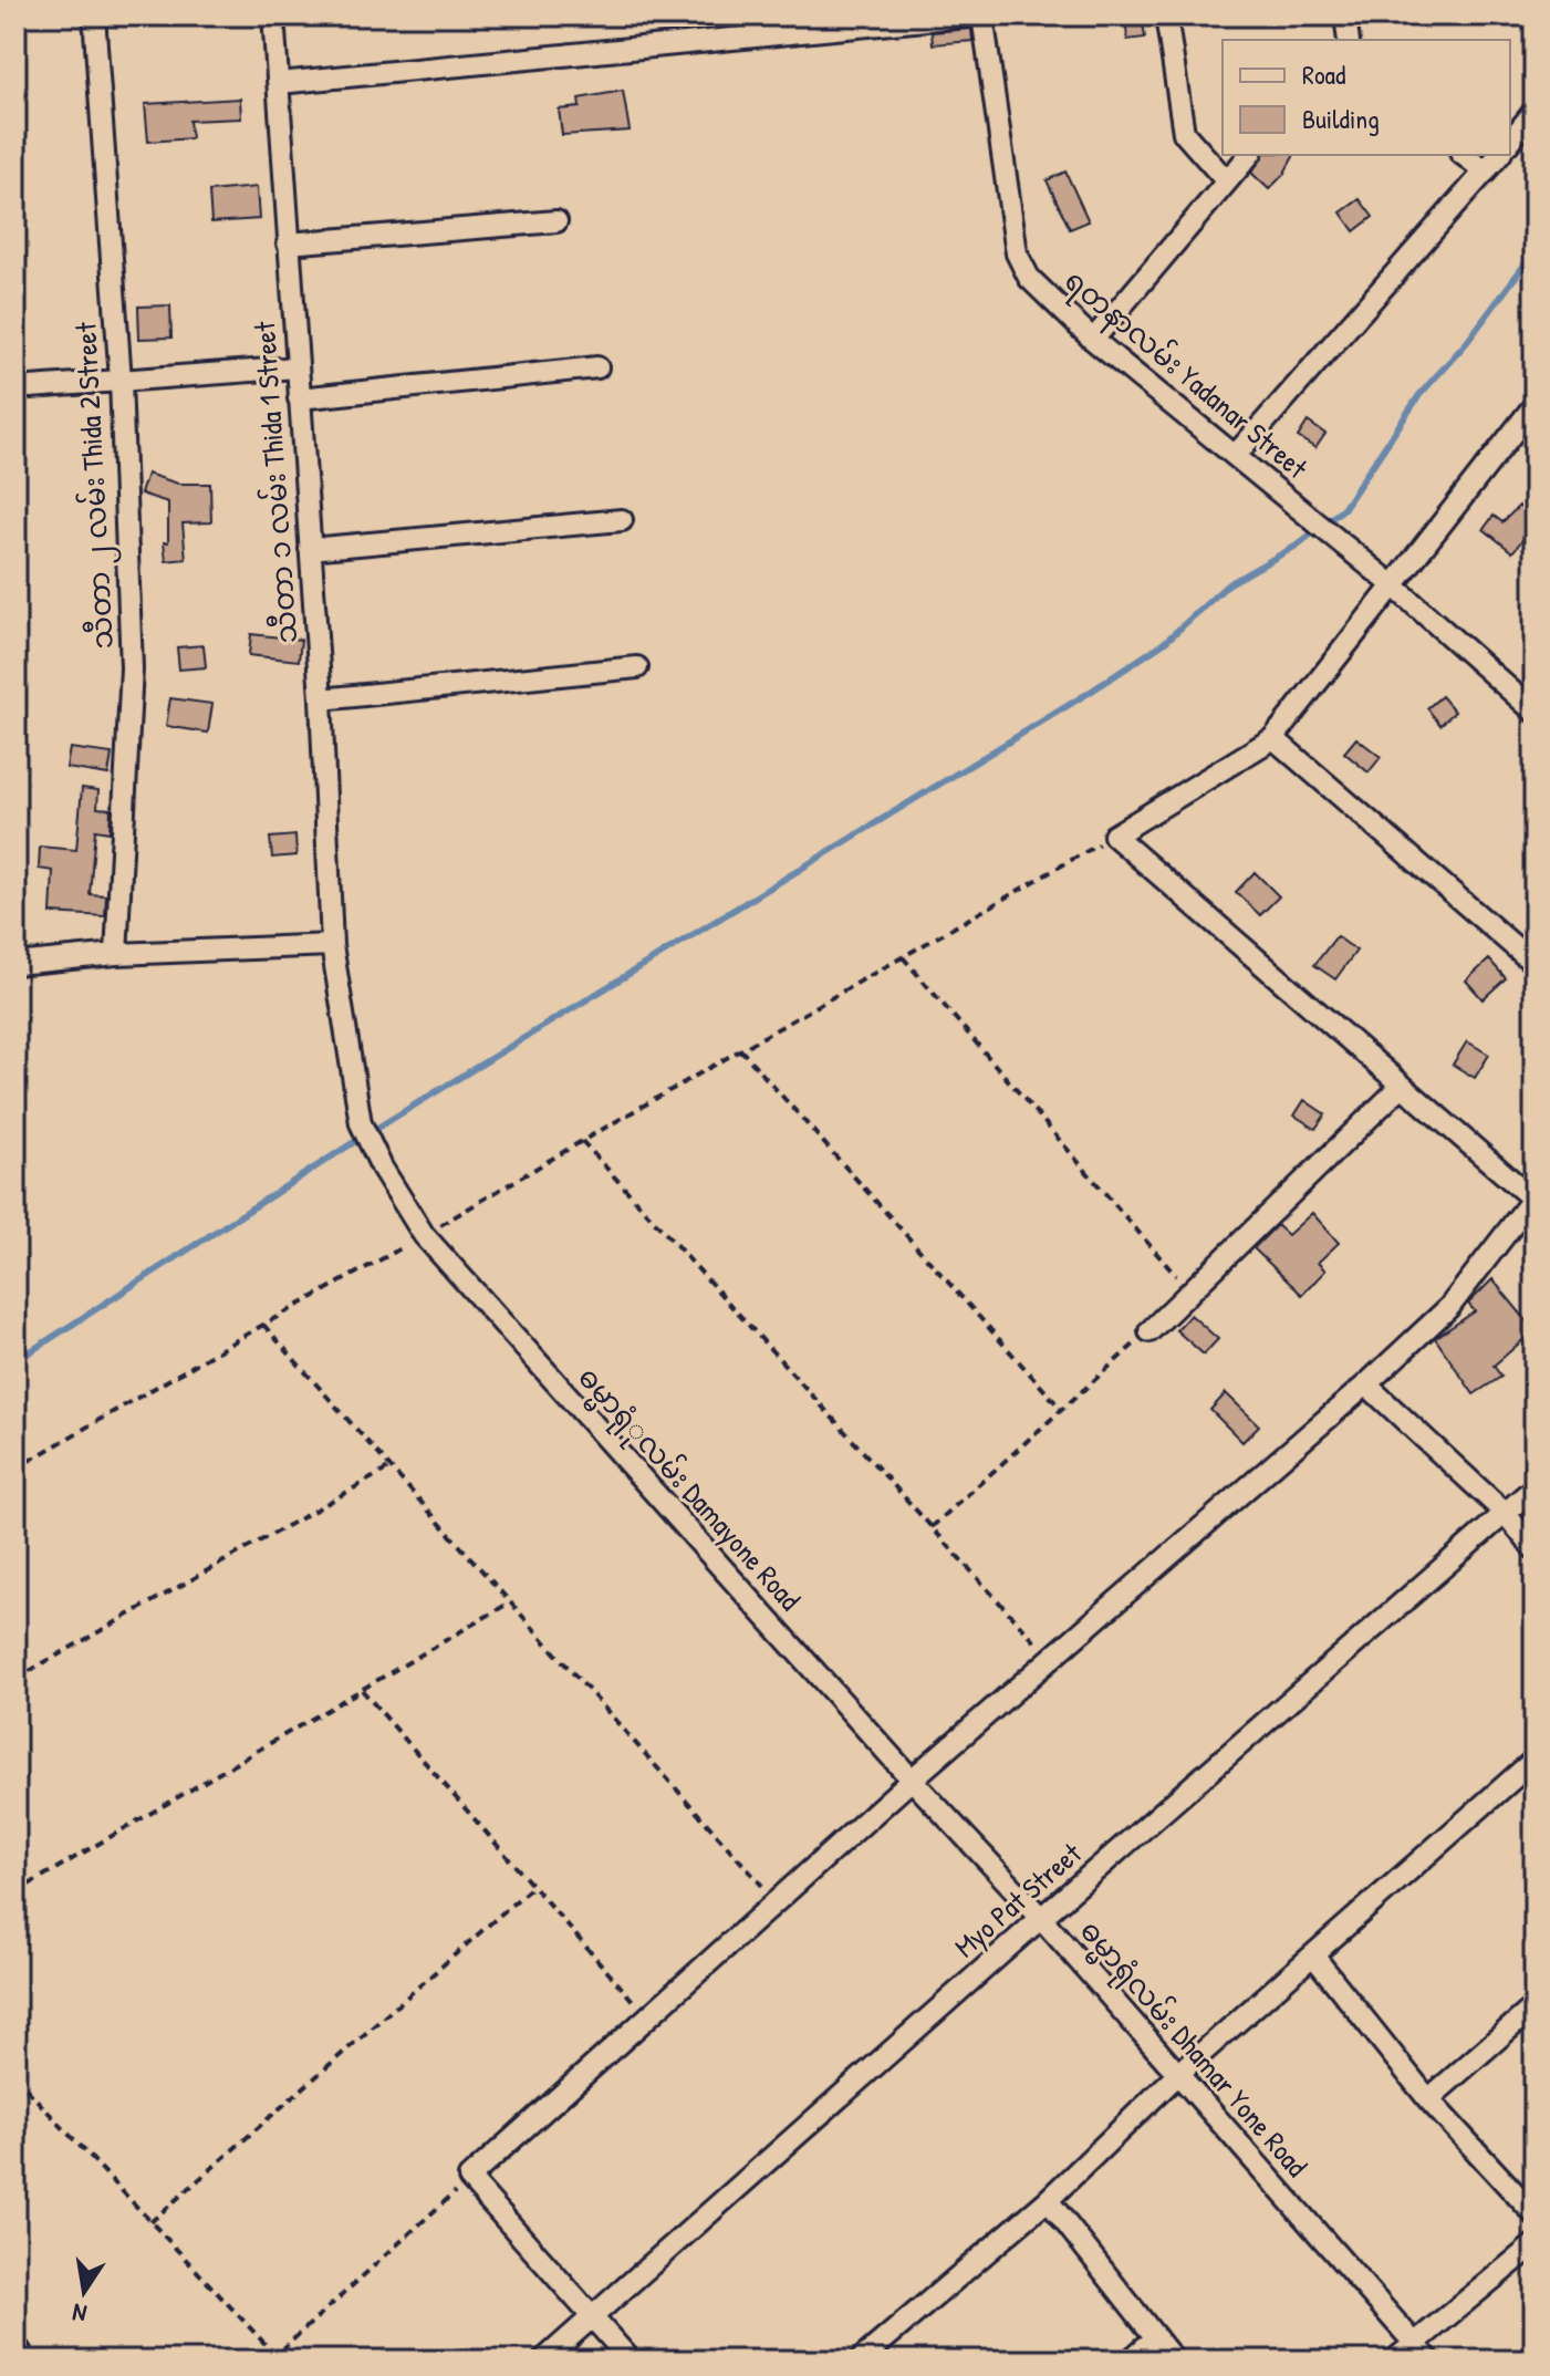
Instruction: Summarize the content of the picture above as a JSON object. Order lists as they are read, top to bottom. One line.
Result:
{"streets":{"street":["ရတနာလမ်း Yadanar Street","သီတာ ၁ လမ်း Thida 1 Street","သီတာ ၂ လမ်း Thida 2 Street","ဓမ္မာရုံုလမ်း Damayone Road","Myo Pat Street","ဓမ္မာရုံလမ်း Dhamar Yone Road"]},"crossings":[["သီတာ ၁ လမ်း Thida 1 Street","ဓမ္မာရုံုလမ်း Damayone Road"],["ဓမ္မာရုံုလမ်း Damayone Road","ဓမ္မာရုံလမ်း Dhamar Yone Road"],["Myo Pat Street","ဓမ္မာရုံလမ်း Dhamar Yone Road"]],"legend":["Road","Building"],"north":"bottom"}
